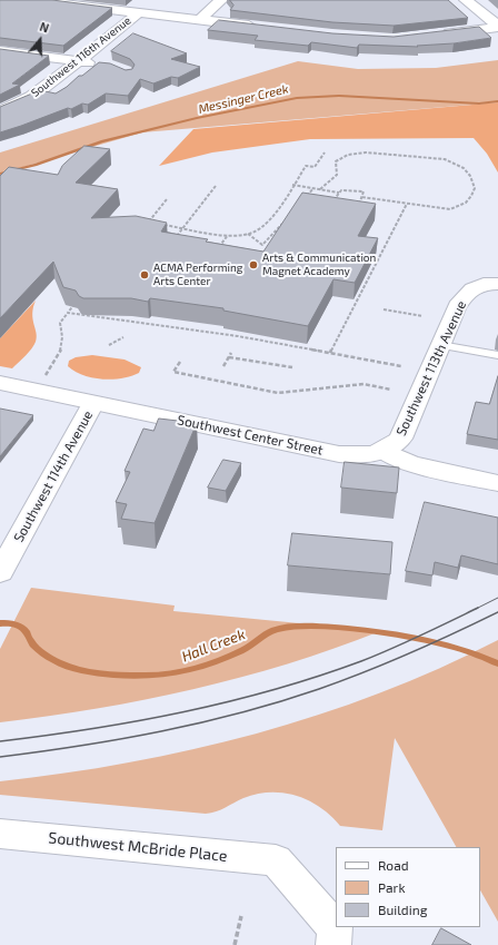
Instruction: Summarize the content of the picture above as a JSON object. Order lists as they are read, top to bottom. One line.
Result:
{"streets":{"street":["Southwest 116th Avenue","Southwest 113th Avenue","Southwest Center Street","Southwest 114th Avenue","Southwest McBride Place"]},"crossings":[["Southwest 113th Avenue","Southwest Center Street"],["Southwest Center Street","Southwest 114th Avenue"]],"water":["Messinger Creek","Hall Creek"],"places":["Arts & Communication Magnet Academy","ACMA Performing Arts Center"],"legend":["Road","Park","Building"],"north":"top"}
